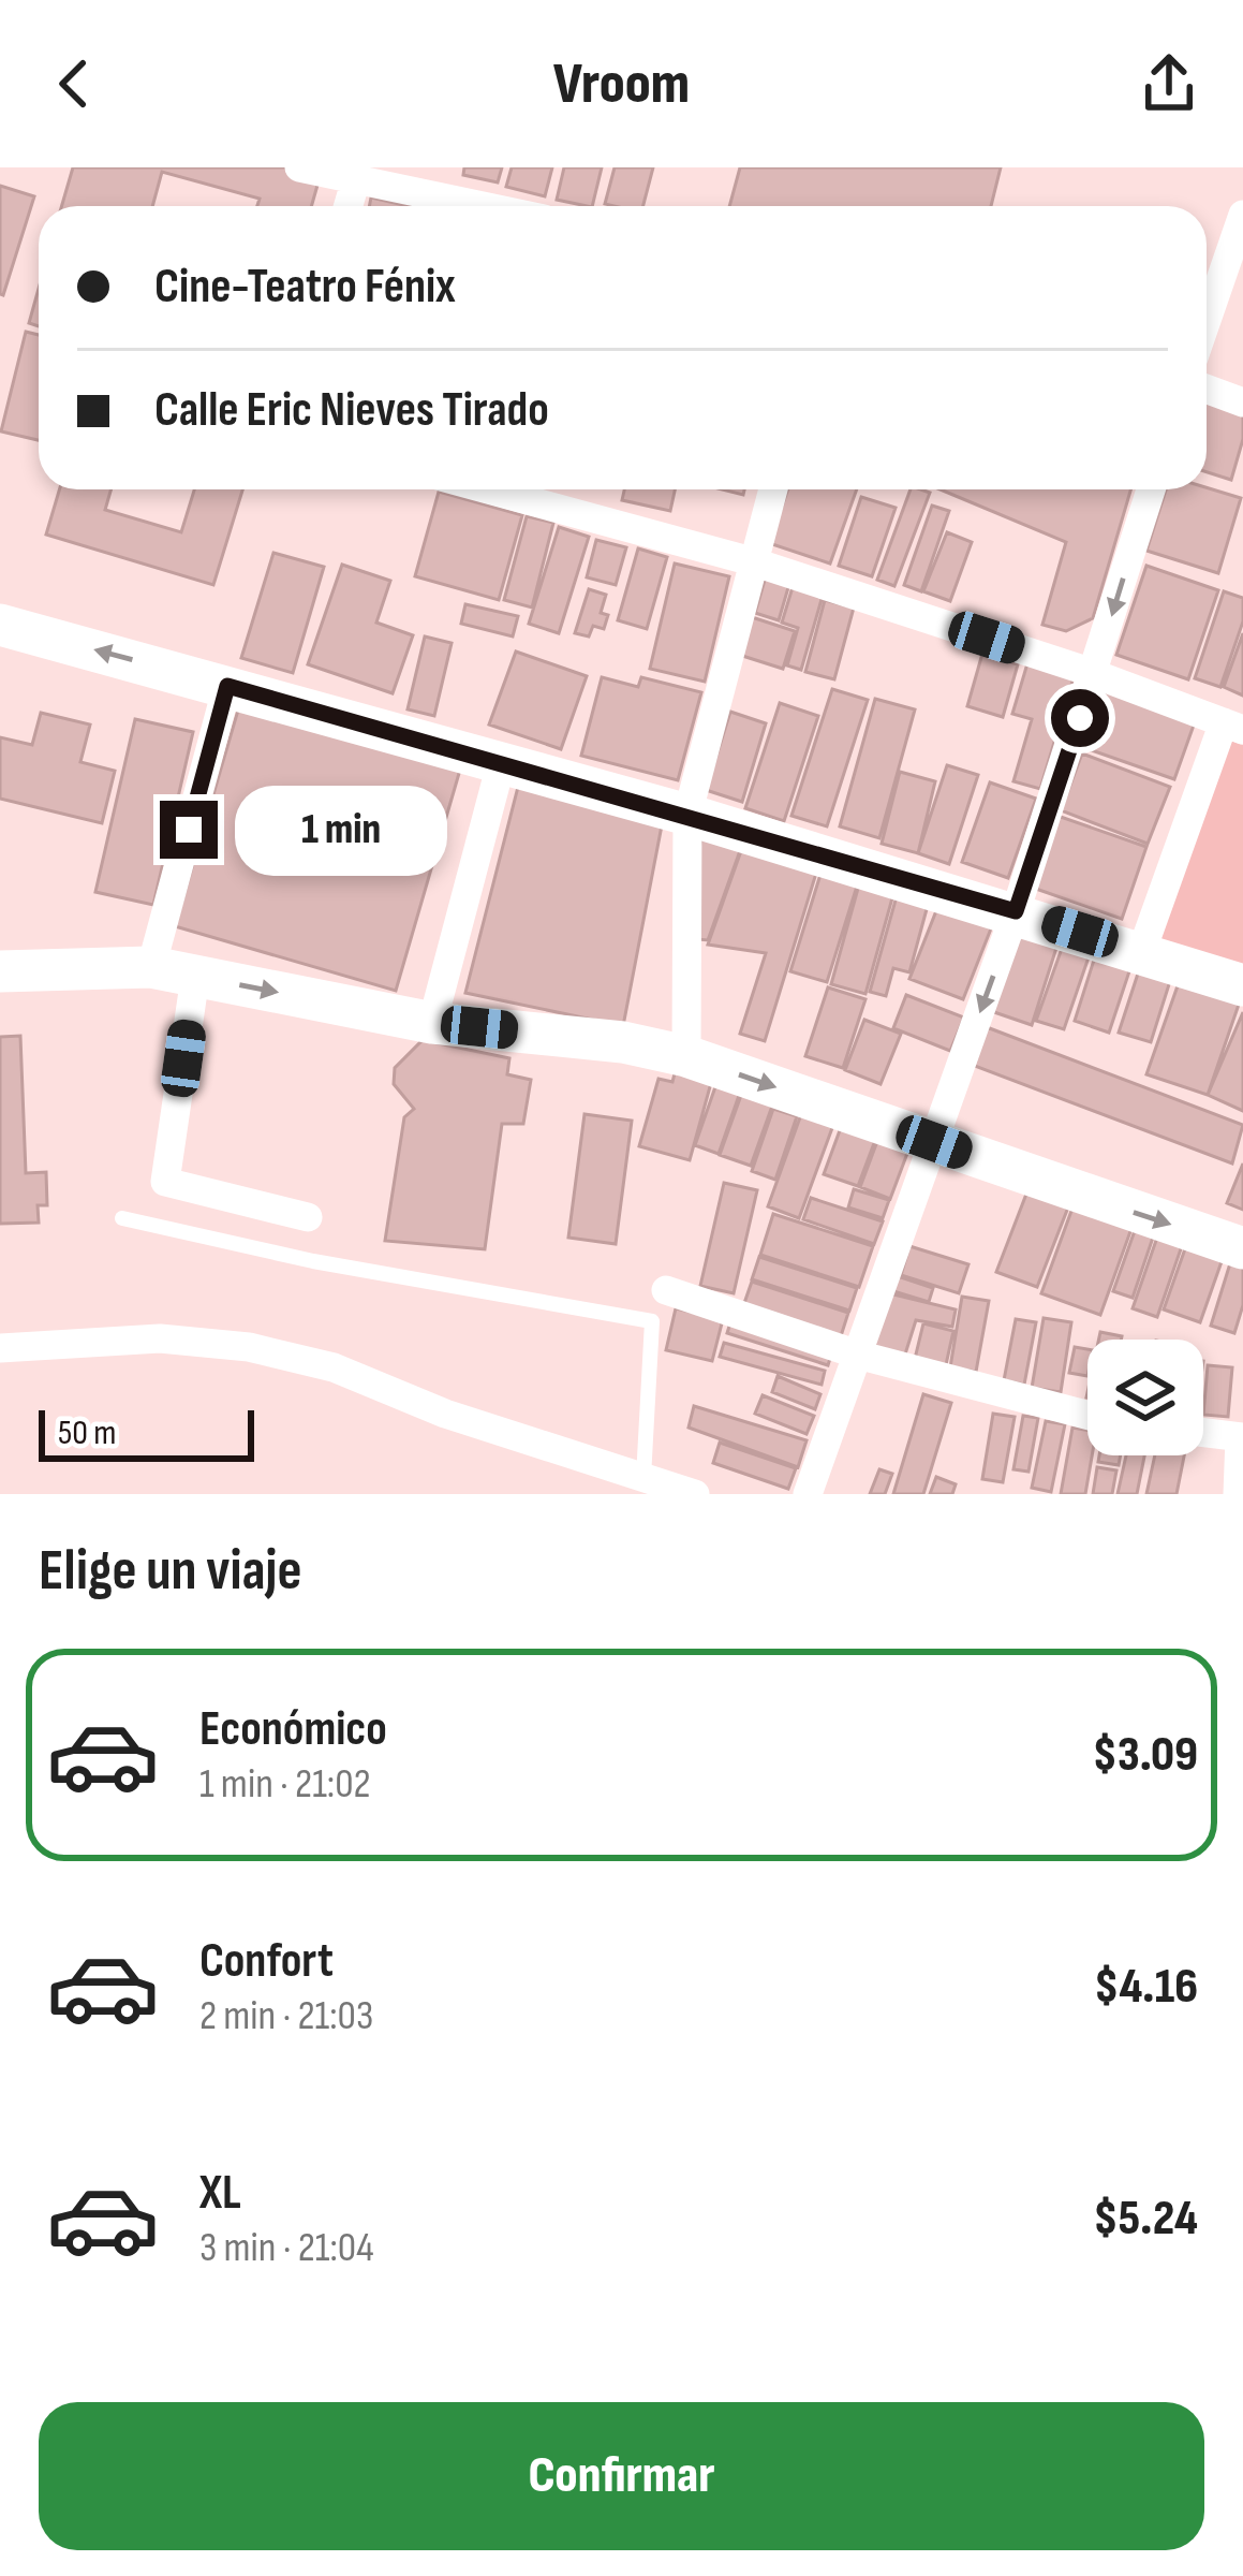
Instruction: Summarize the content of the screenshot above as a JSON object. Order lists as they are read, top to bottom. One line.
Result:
{"scale_bar":"50 m","page":{"header":"Vroom","banner":["Cine-Teatro Fénix","Calle Eric Nieves Tirado"],"bubble":"1 min","scale":"50 m","heading":"Elige un viaje","list":[{"name":"Económico","note":"1 min · 21:02","value":"$3.09"},{"name":"Confort","note":"2 min · 21:03","value":"$4.16"},{"name":"XL","note":"3 min · 21:04","value":"$5.24"}],"buttons":"Confirmar"}}
